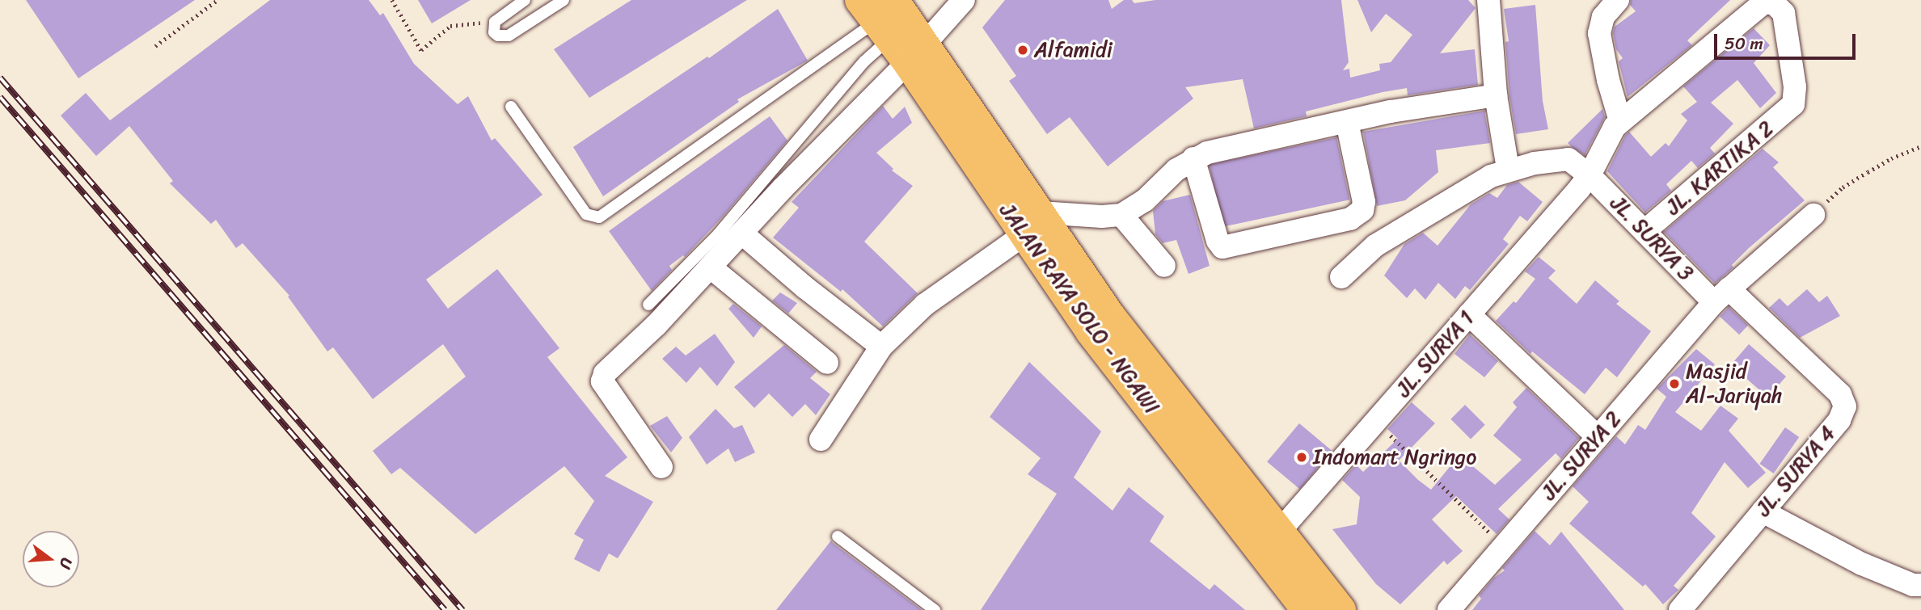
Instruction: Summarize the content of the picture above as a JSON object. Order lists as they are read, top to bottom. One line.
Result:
{"streets":{"highway":["JALAN RAYA SOLO - NGAWI"],"street":["JL. KARTIKA 2","JL. SURYA 3","JL. SURYA 1","JL. SURYA 2","JL. SURYA 4"]},"crossings":[["JL. KARTIKA 2","JL. SURYA 3"],["JL. KARTIKA 2","JL. SURYA 1"],["JL. SURYA 3","JL. SURYA 1"],["JL. SURYA 3","JL. SURYA 2"],["JL. SURYA 3","JL. SURYA 4"],["JALAN RAYA SOLO - NGAWI","JL. SURYA 1"],["JL. SURYA 2","JL. SURYA 4"]],"places":["Alfamidi","Masjid Al-Jariyah","Indomart Ngringo"],"scale_bar":"50 m","north":"right"}
